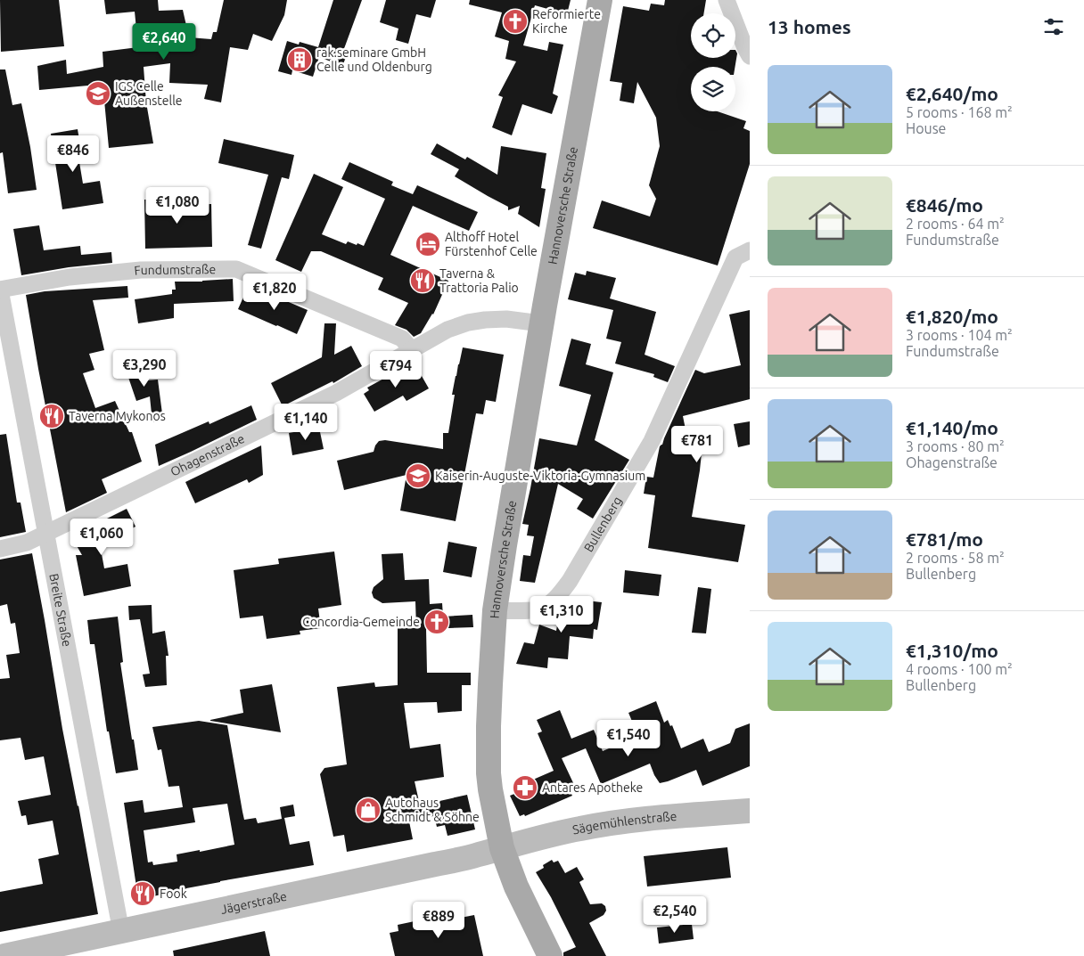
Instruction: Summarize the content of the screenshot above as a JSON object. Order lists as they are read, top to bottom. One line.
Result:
{"streets":{"main road":["Hannoversche Straße"],"street":["Fundumstraße","Ohagenstraße","Bullenberg","Breite Straße","Sägemühlenstraße","Jägerstraße"]},"crossings":[["Hannoversche Straße","Ohagenstraße"],["Hannoversche Straße","Bullenberg"],["Hannoversche Straße","Sägemühlenstraße"],["Hannoversche Straße","Jägerstraße"],["Fundumstraße","Ohagenstraße"],["Fundumstraße","Breite Straße"],["Ohagenstraße","Breite Straße"],["Breite Straße","Jägerstraße"],["Sägemühlenstraße","Jägerstraße"]],"places":{"church":["Reformierte Kirche","Concordia-Gemeinde"],"building":["rak.seminare GmbH Celle und Oldenburg"],"school or university":["IGS Celle Außenstelle","Kaiserin-Auguste-Viktoria-Gymnasium"],"hotel":["Althoff Hotel Fürstenhof Celle"],"restaurant":["Taverna & Trattoria Palio","Taverna Mykonos","Fook"],"pharmacy":["Antares Apotheke"],"shop":["Autohaus Schmidt & Söhne"]},"page":{"heading":"13 homes","price":["€2,640","€846","€1,080","€1,820","€3,290","€794","€1,140","€781","€1,060","€1,310","€1,540","€2,540","€889"],"list":[{"name":"€2,640/mo","note":"5 rooms · 168 m² · House"},{"name":"€846/mo","note":"2 rooms · 64 m² · Fundumstraße"},{"name":"€1,820/mo","note":"3 rooms · 104 m² · Fundumstraße"},{"name":"€1,140/mo","note":"3 rooms · 80 m² · Ohagenstraße"},{"name":"€781/mo","note":"2 rooms · 58 m² · Bullenberg"},{"name":"€1,310/mo","note":"4 rooms · 100 m² · Bullenberg"}]}}
